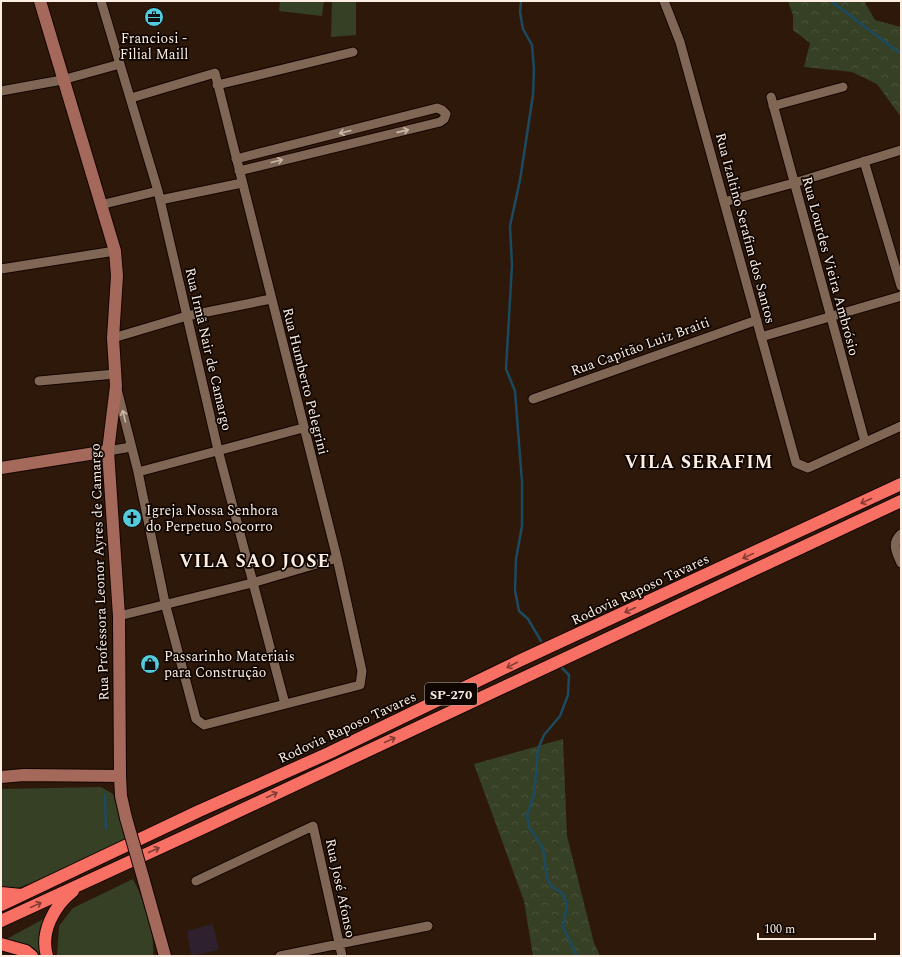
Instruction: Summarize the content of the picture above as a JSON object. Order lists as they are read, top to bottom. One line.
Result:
{"streets":{"highway":["Rodovia Raposo Tavares","SP-270"],"main road":["Rua Professora Leonor Ayres de Camargo"],"street":["Rua Izaltino Serafim dos Santos","Rua Lourdes Vieira Ambrósio","Rua Capitão Luiz Braiti","Rua Irmã Nair de Camargo","Rua Humberto Pelegrini","Rua José Afonso"]},"crossings":[["Rua Izaltino Serafim dos Santos","Rua Lourdes Vieira Ambrósio"],["Rua Izaltino Serafim dos Santos","Rua Capitão Luiz Braiti"],["Rua Irmã Nair de Camargo","Rua Humberto Pelegrini"]],"districts":["VILA SERAFIM","VILA SAO JOSE"],"places":{"office":["Franciosi - Filial Maill"],"church":["Igreja Nossa Senhora do Perpetuo Socorro"],"shop":["Passarinho Materiais para Construção"]},"scale_bar":"100 m"}
